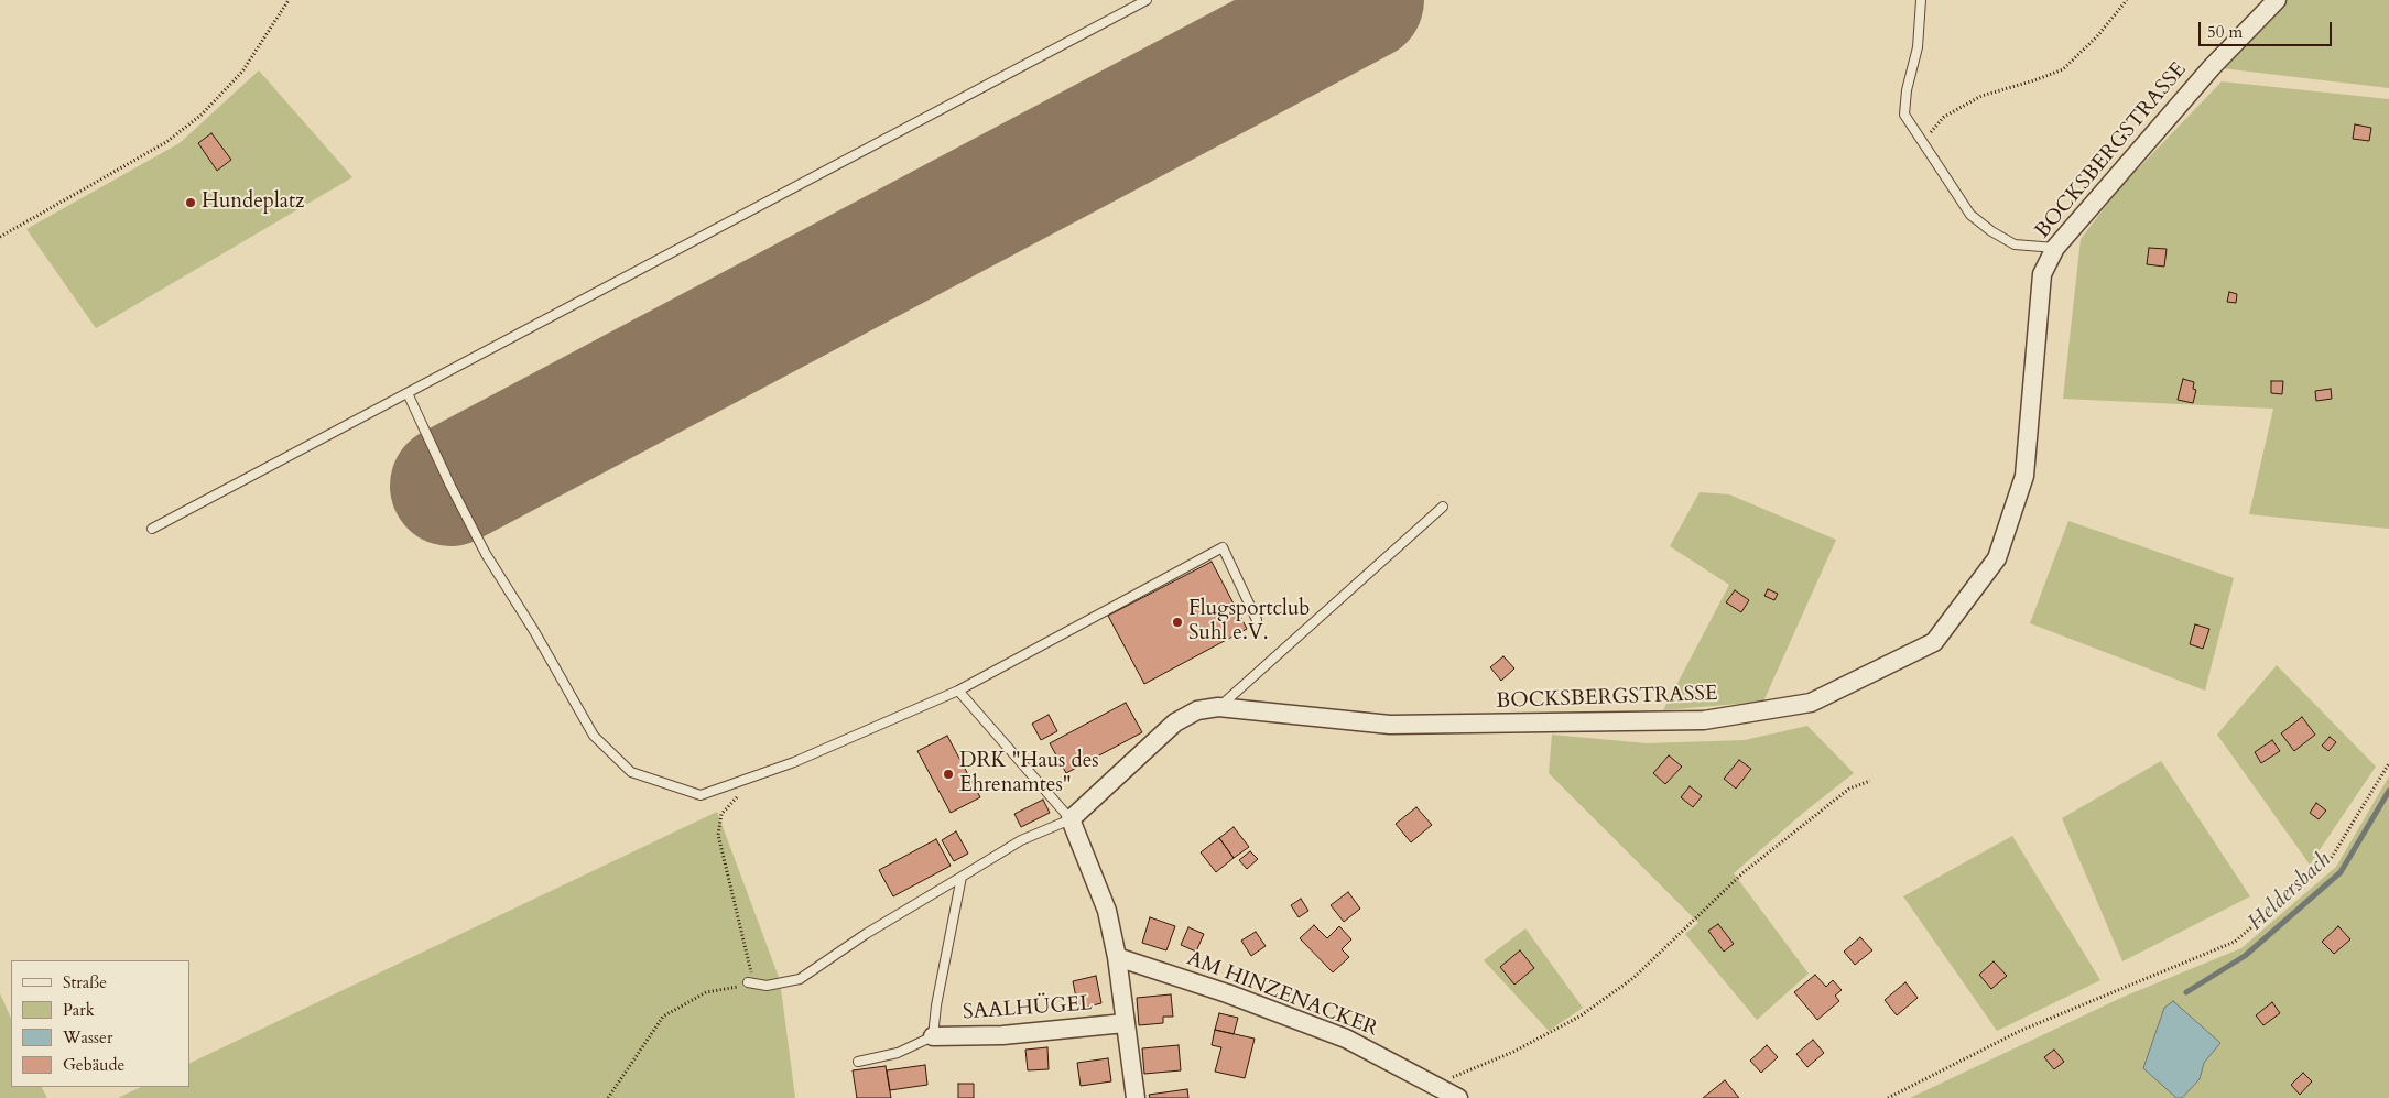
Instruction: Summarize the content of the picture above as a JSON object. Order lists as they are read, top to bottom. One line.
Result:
{"streets":{"street":["BOCKSBERGSTRASSE","AM HINZENACKER","SAALHÜGEL"]},"water":["Heldersbach"],"places":["Hundeplatz","Flugsportclub Suhl e.V.","DRK \"Haus des Ehrenamtes\""],"legend":["Straße","Park","Wasser","Gebäude"],"scale_bar":"50 m"}
